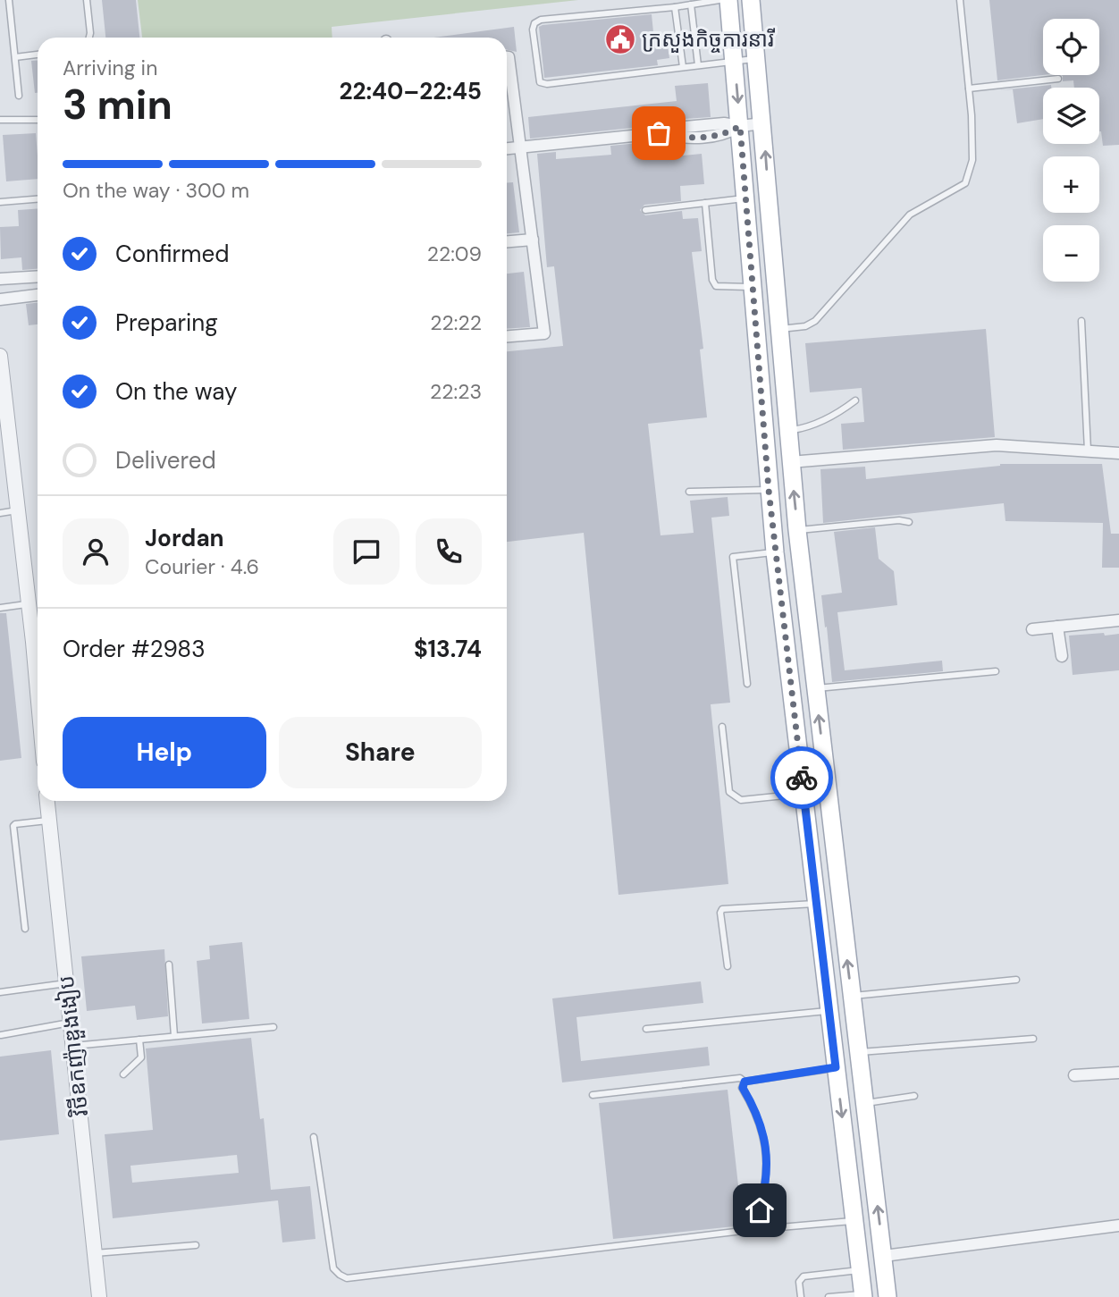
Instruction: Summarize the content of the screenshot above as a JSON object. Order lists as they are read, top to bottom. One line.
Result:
{"streets":{"street":["វិថីឧកញ៉ាឌួងងៀប"]},"places":{"public building":["ក្រសួងកិច្ចការនារី"]},"page":{"map_buttons":["+","−"],"heading":["3 min","Arriving in","22:40–22:45"],"panel":["Jordan","Courier · 4.6","Order #2983","$13.74"],"bar":"On the way · 300 m","list":[["Confirmed","22:09"],["Preparing","22:22"],["On the way","22:23"],"Delivered"],"buttons":["Help","Share"]}}
